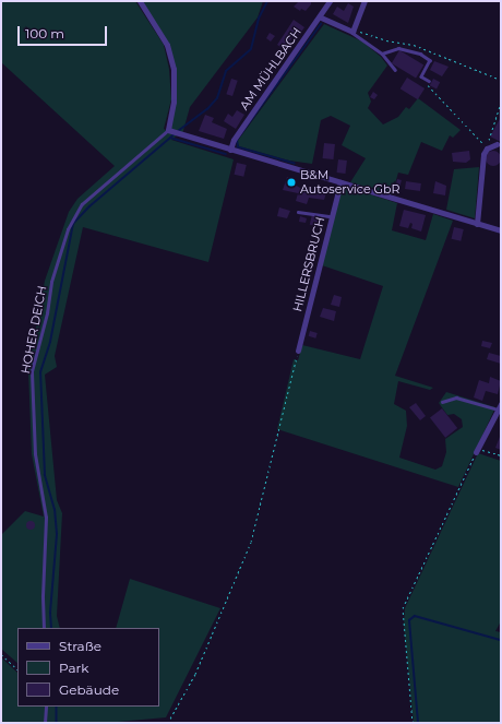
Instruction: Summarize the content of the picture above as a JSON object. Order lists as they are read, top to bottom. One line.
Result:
{"streets":{"street":["AM MÜHLBACH","HILLERSBRUCH"],"lane":["HOHER DEICH"]},"places":["B&M Autoservice GbR"],"legend":["Straße","Park","Gebäude"],"scale_bar":"100 m"}
